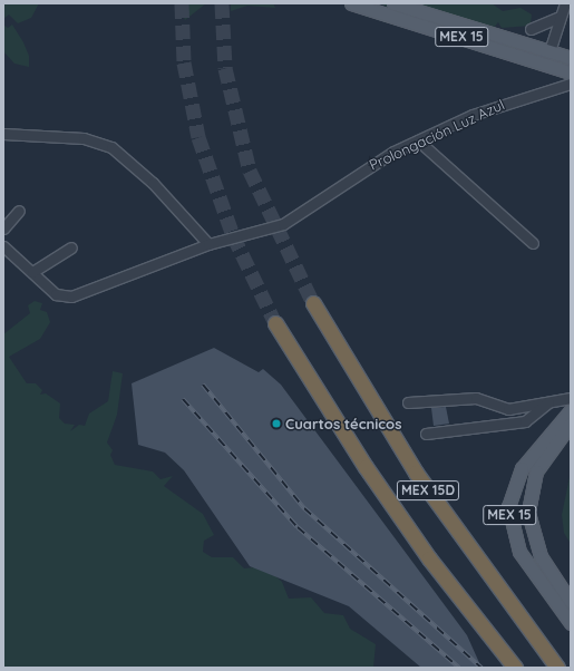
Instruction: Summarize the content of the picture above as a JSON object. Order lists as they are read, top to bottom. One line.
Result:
{"streets":{"highway":["MEX 15D"],"main road":["MEX 15"],"street":["Prolongación Luz Azul"]},"places":["Cuartos técnicos"]}
